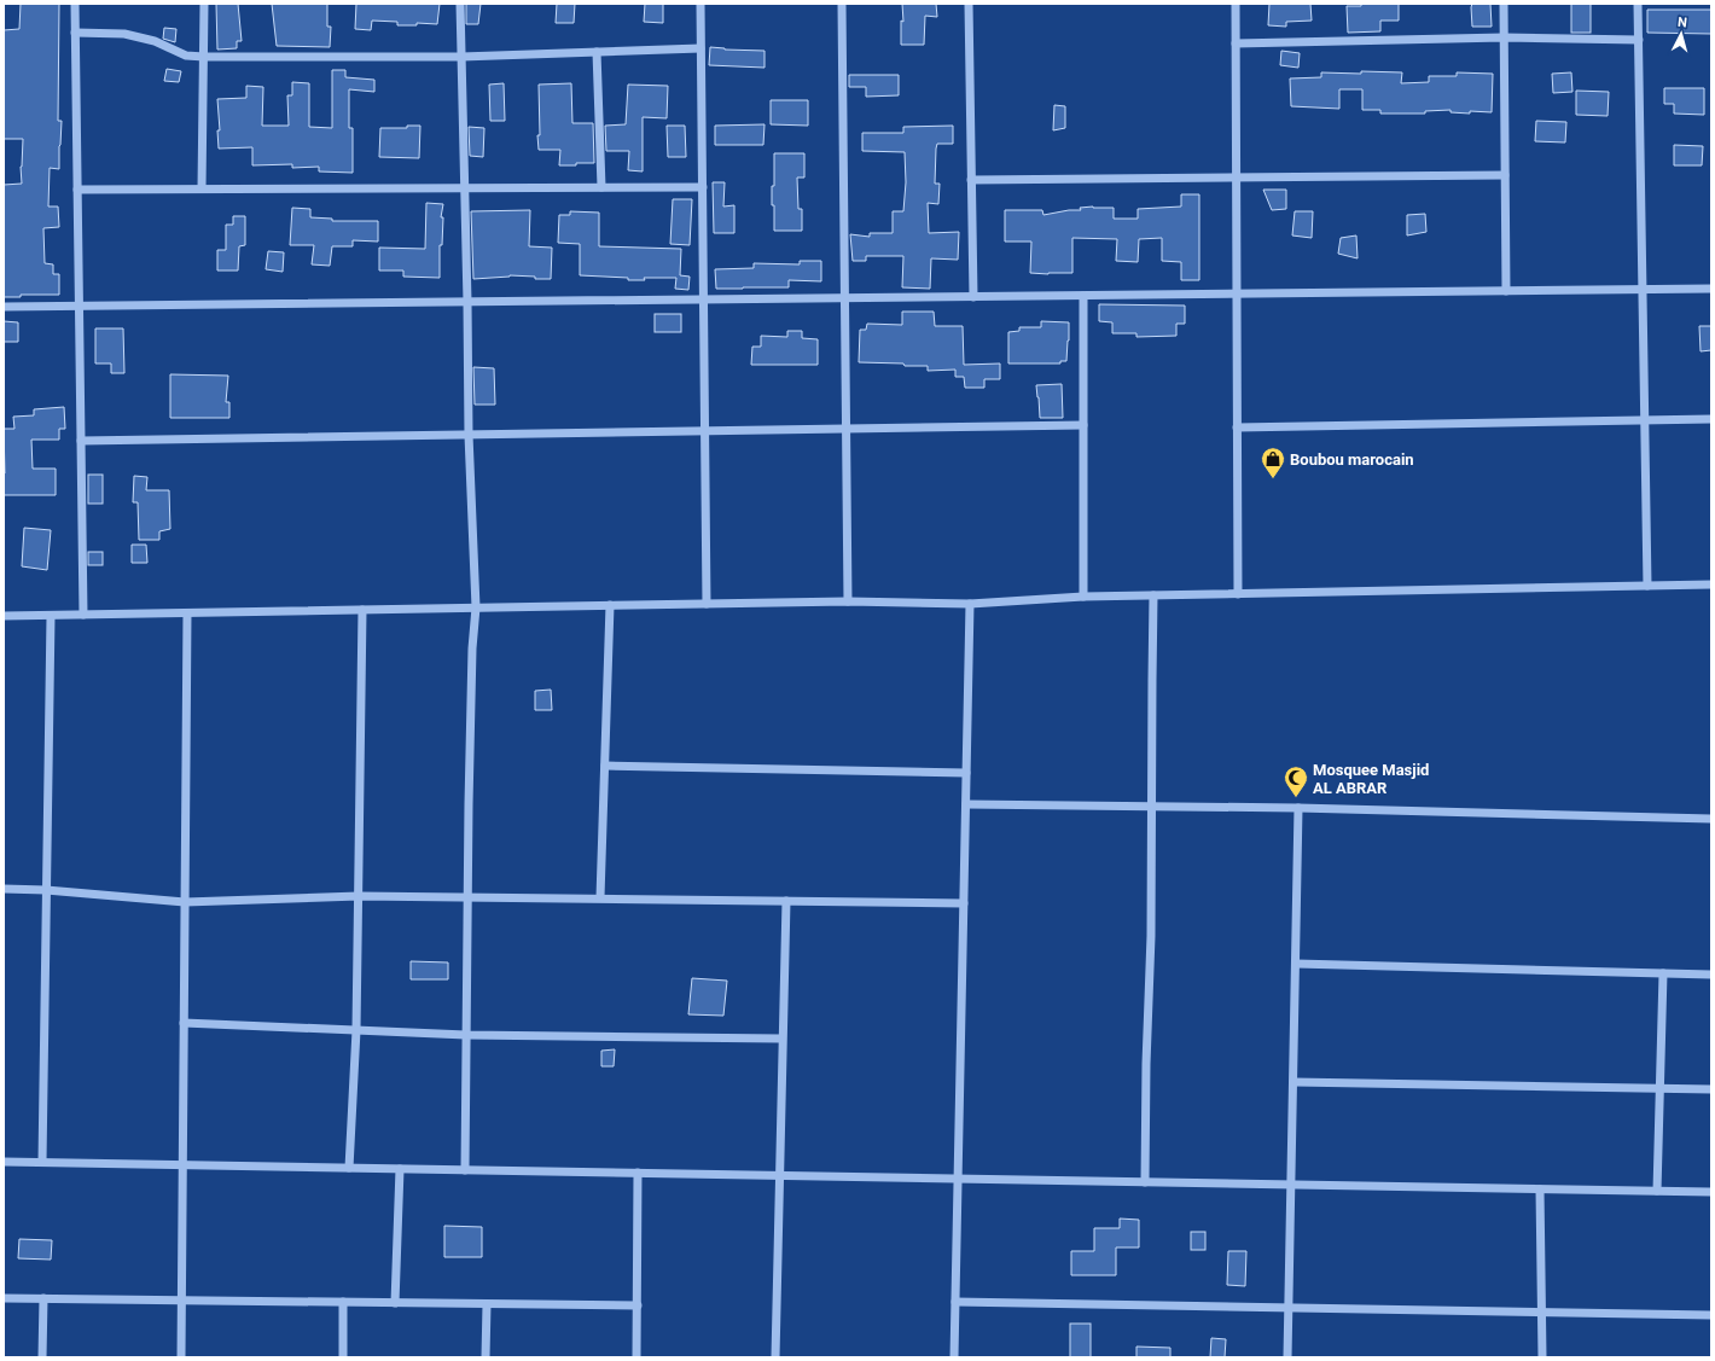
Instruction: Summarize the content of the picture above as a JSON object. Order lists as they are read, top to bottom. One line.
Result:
{"places":{"shop":["Boubou marocain"],"mosque":["Mosquee Masjid AL ABRAR"]},"north":"top"}
